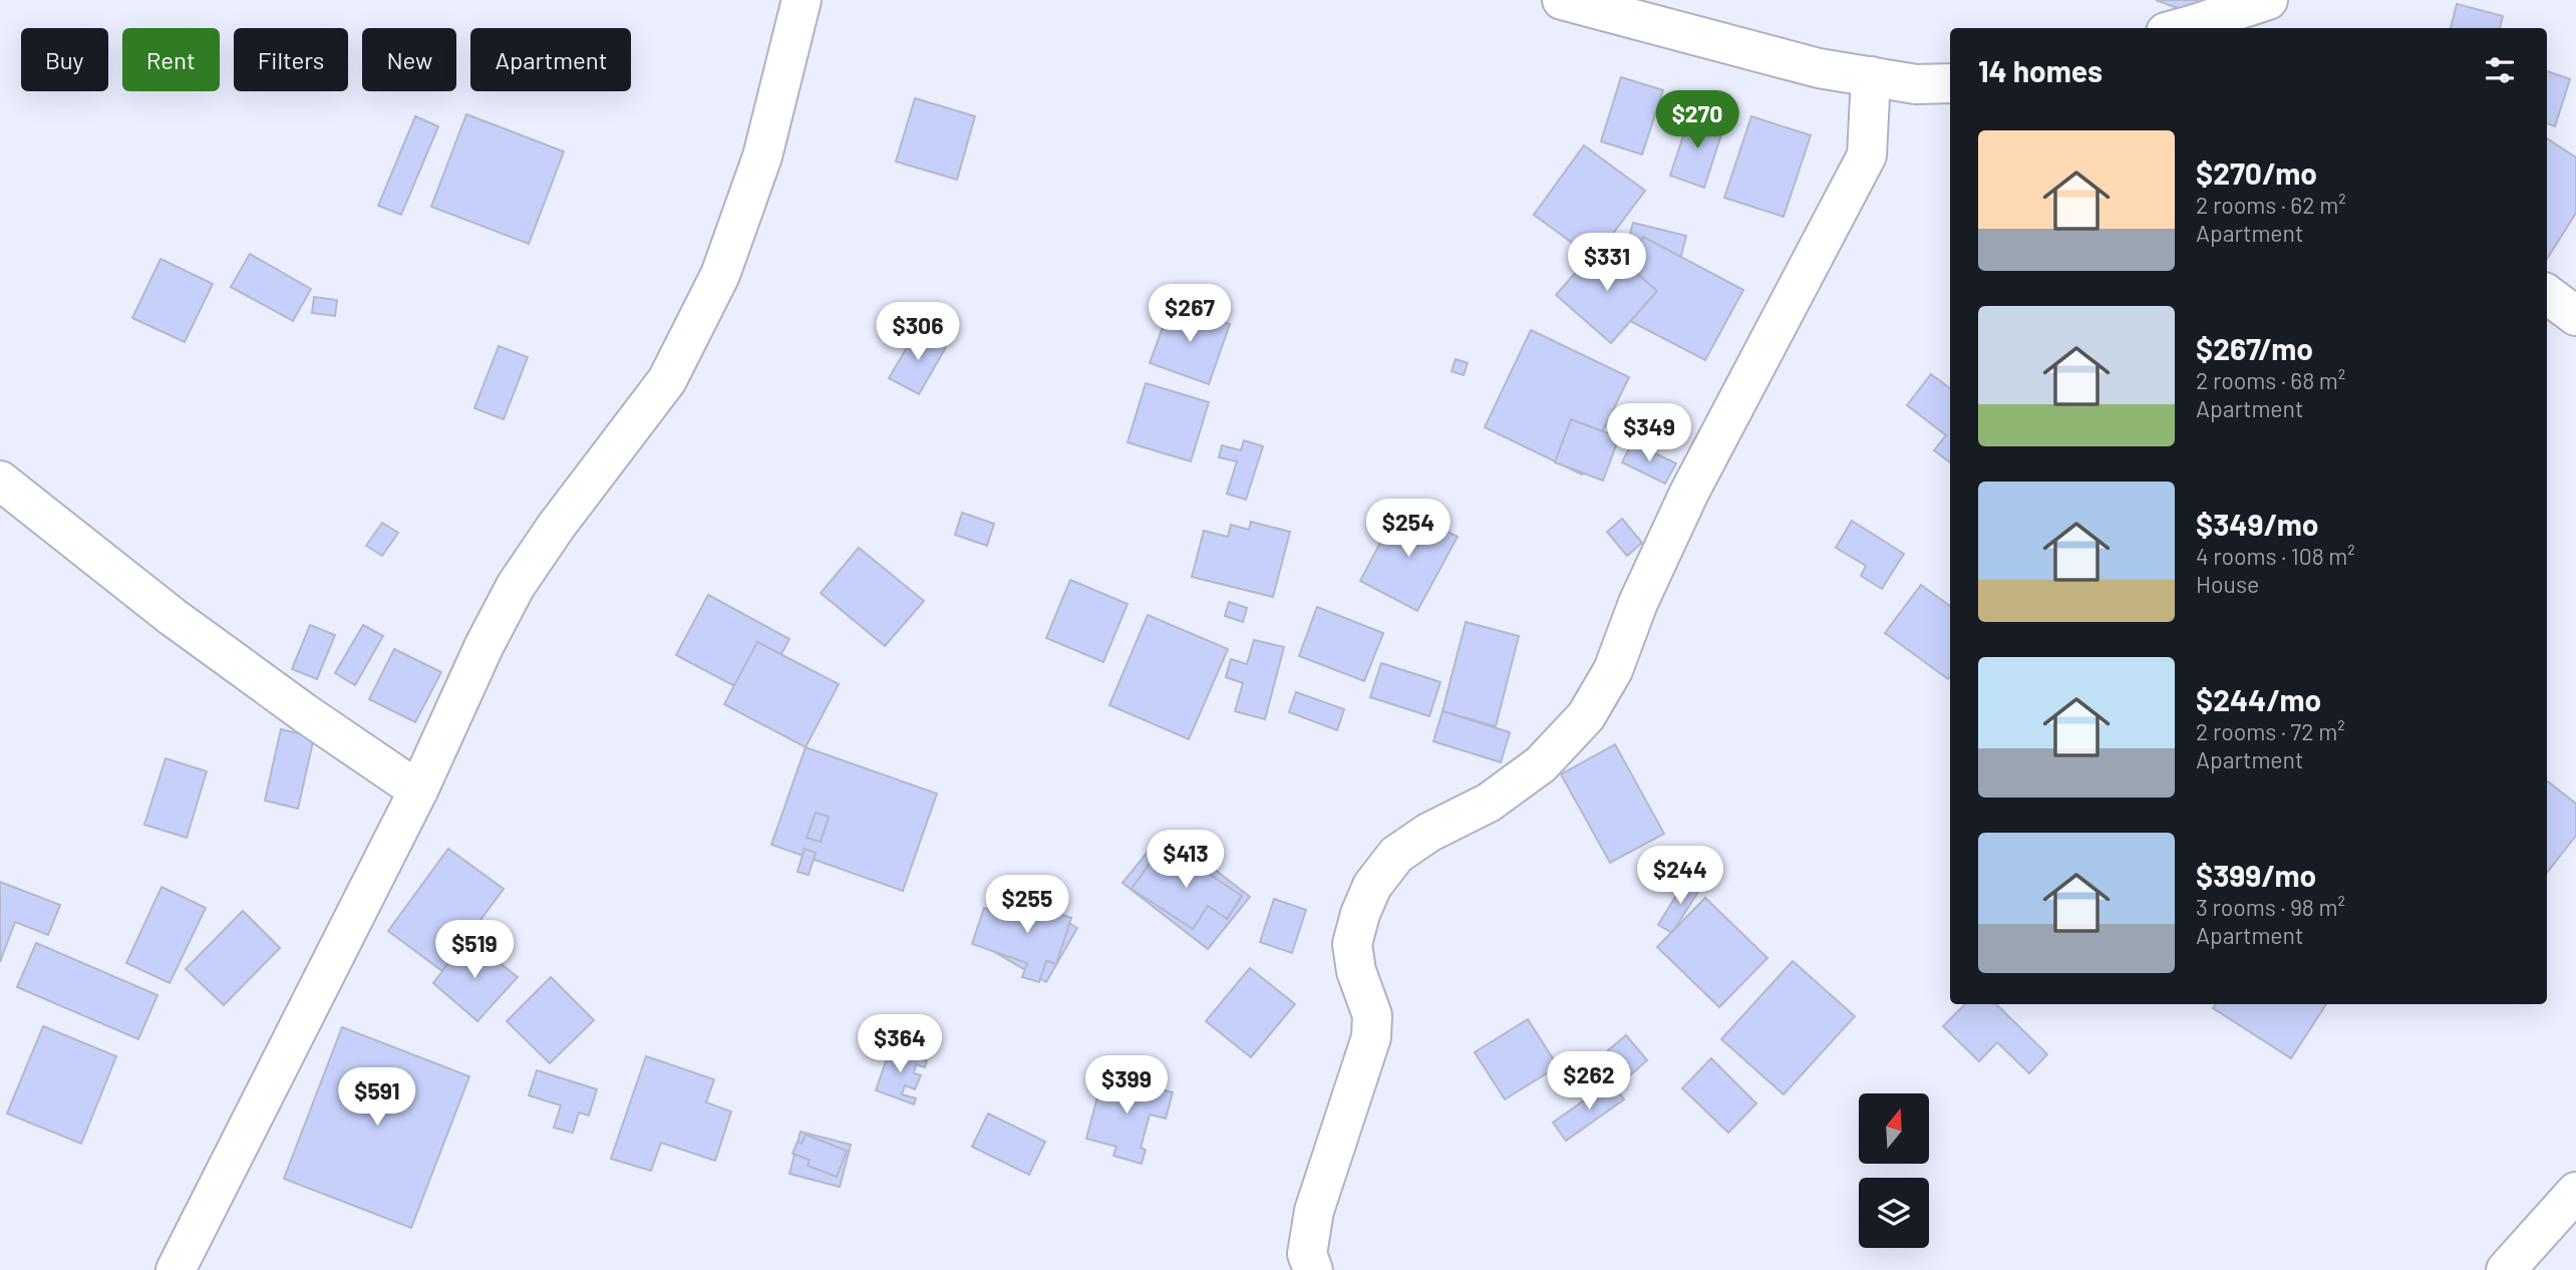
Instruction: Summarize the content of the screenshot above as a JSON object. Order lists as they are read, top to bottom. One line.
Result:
{"north":"top","page":{"chip":["Buy","Rent","Filters","New","Apartment"],"heading":"14 homes","price":["$270","$331","$267","$306","$349","$254","$413","$244","$255","$519","$364","$262","$399","$591"],"list":[{"name":"$270/mo","note":"2 rooms · 62 m² · Apartment"},{"name":"$267/mo","note":"2 rooms · 68 m² · Apartment"},{"name":"$349/mo","note":"4 rooms · 108 m² · House"},{"name":"$244/mo","note":"2 rooms · 72 m² · Apartment"},{"name":"$399/mo","note":"3 rooms · 98 m² · Apartment"}]}}
